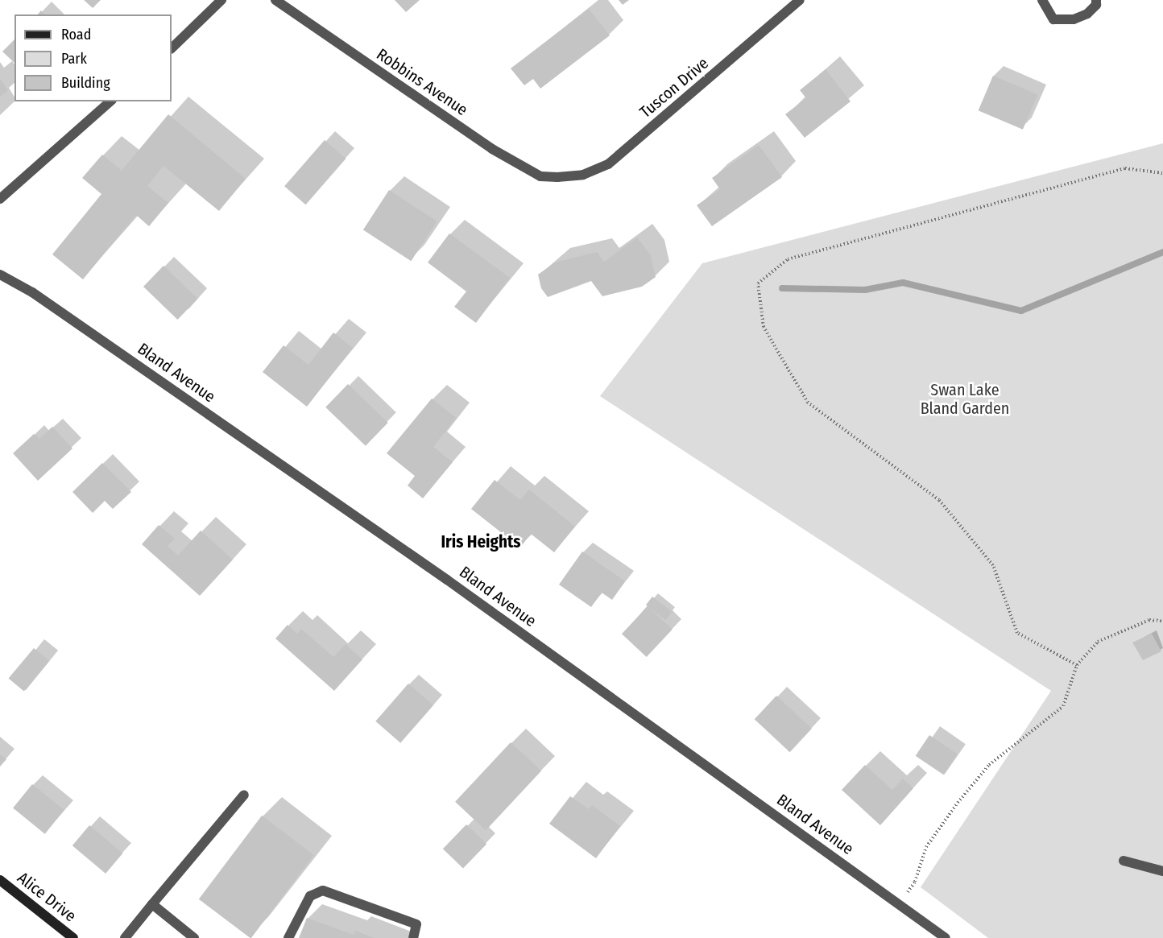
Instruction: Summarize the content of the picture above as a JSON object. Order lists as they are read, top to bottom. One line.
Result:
{"streets":{"main road":["Alice Drive"],"street":["Robbins Avenue","Tuscon Drive","Bland Avenue"]},"crossings":[["Robbins Avenue","Tuscon Drive"]],"districts":["Iris Heights"],"parks":["Swan Lake Bland Garden"],"legend":["Road","Park","Building"]}
